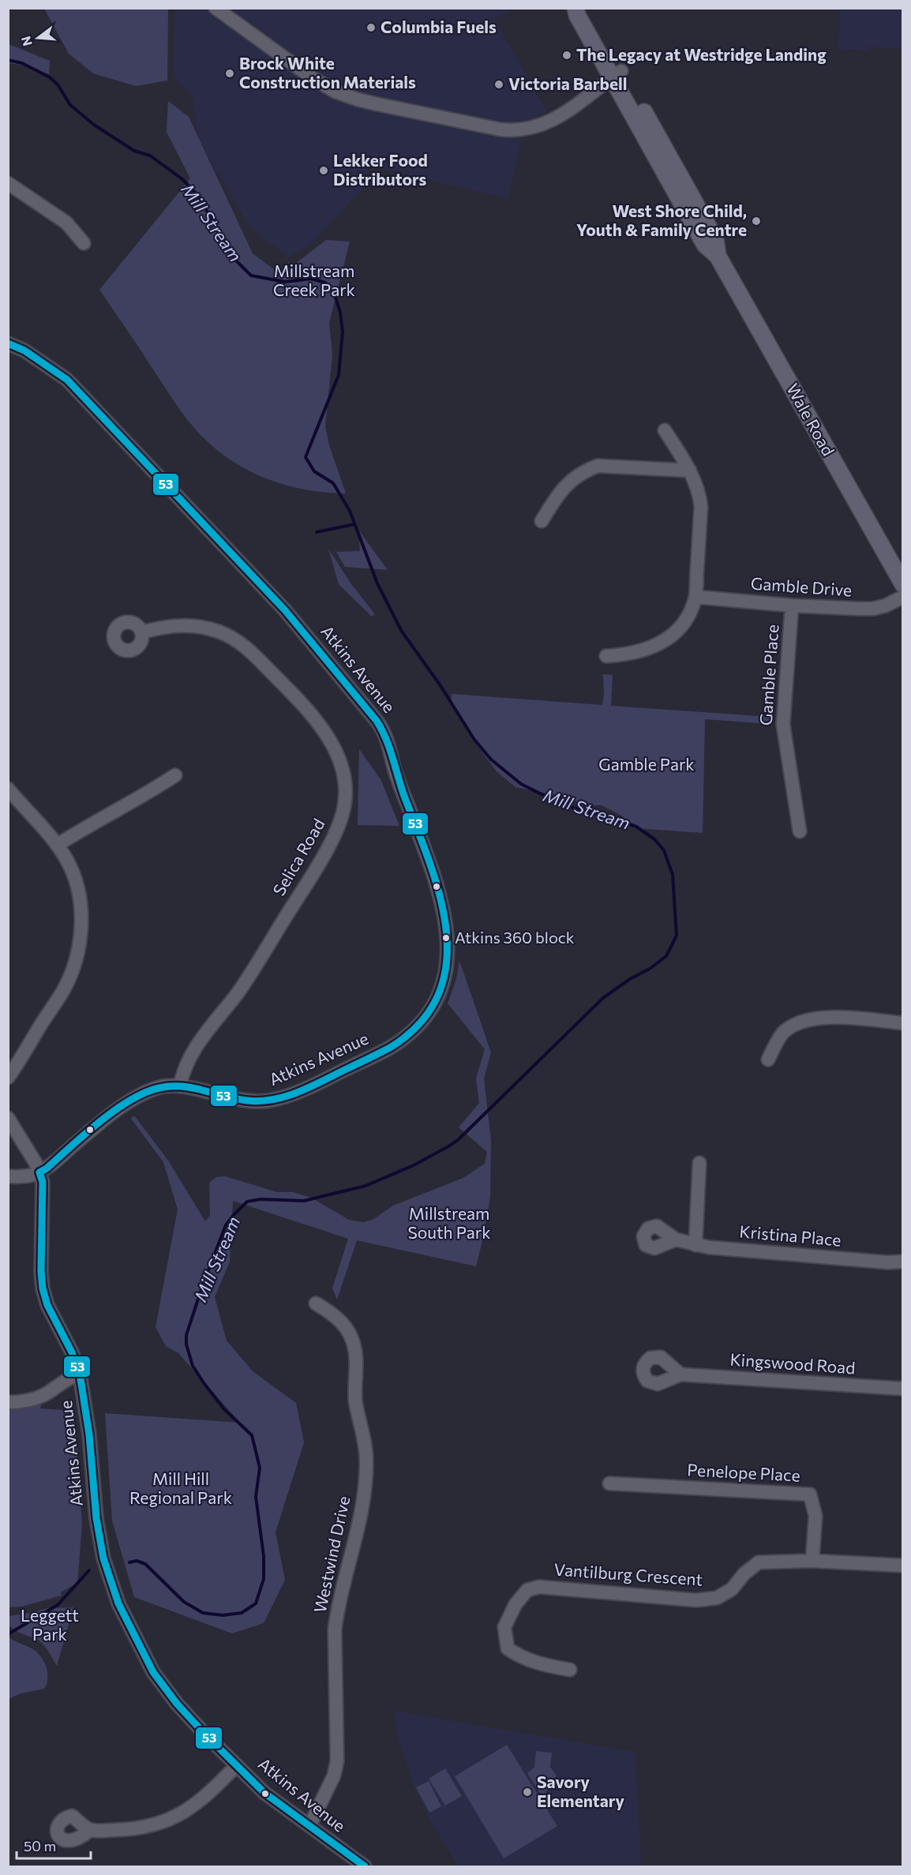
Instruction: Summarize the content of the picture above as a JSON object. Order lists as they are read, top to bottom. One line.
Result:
{"streets":{"main road":["Wale Road"],"street":["Gamble Drive","Atkins Avenue","Gamble Place","Selica Road","Kristina Place","Kingswood Road","Penelope Place","Westwind Drive","Vantilburg Crescent"]},"crossings":[["Gamble Drive","Gamble Place"],["Atkins Avenue","Selica Road"],["Atkins Avenue","Westwind Drive"],["Penelope Place","Vantilburg Crescent"]],"water":["Mill Stream"],"parks":["Millstream Creek Park","Gamble Park","Millstream South Park","Mill Hill Regional Park","Leggett Park"],"places":["Columbia Fuels","The Legacy at Westridge Landing","Brock White Construction Materials","Victoria Barbell","Lekker Food Distributors","West Shore Child, Youth & Family Centre","Atkins 360 block","Savory Elementary"],"lines":["transit line 53"],"scale_bar":"50 m","north":"left"}
